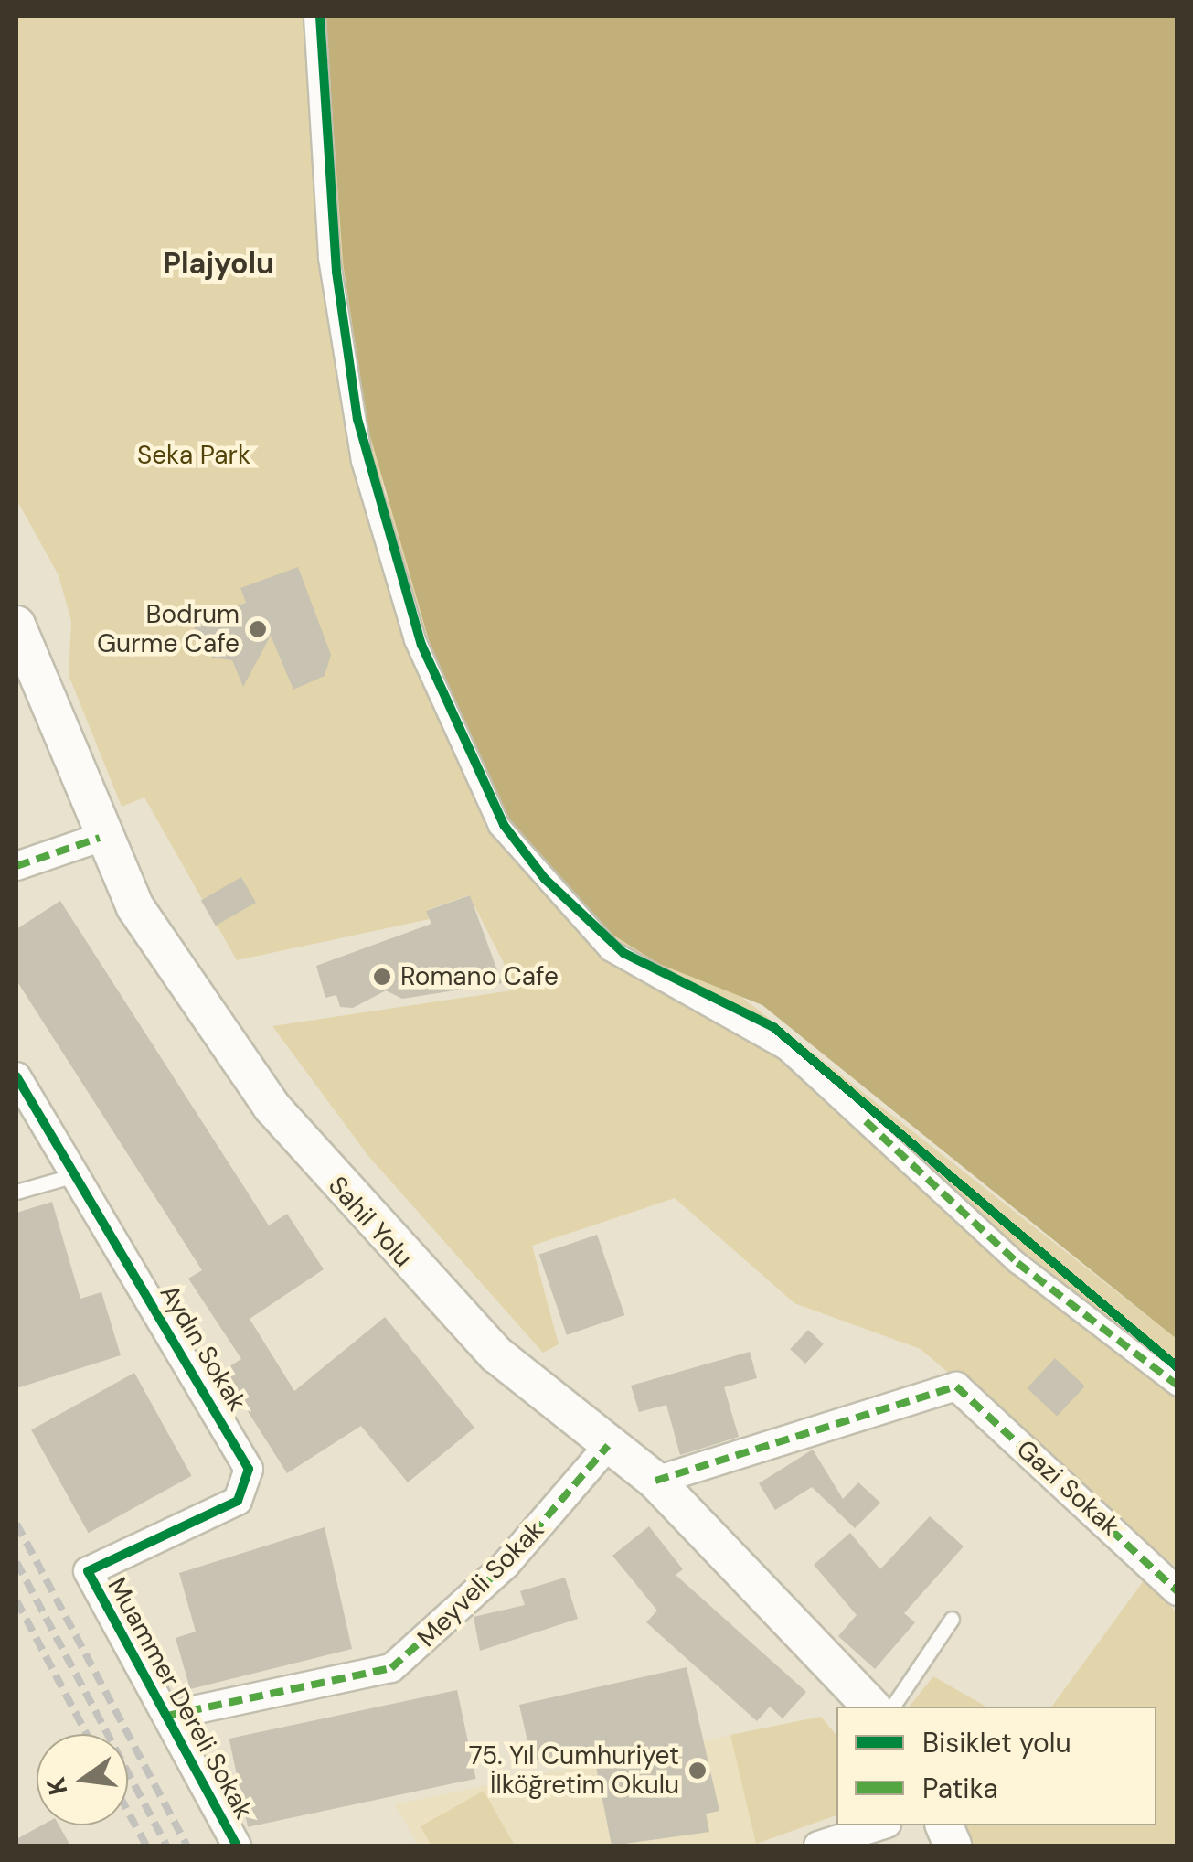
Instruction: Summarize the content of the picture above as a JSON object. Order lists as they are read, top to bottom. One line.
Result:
{"streets":{"main road":["Sahil Yolu"],"street":["Aydın Sokak","Gazi Sokak","Meyveli Sokak","Muammer Dereli Sokak"]},"crossings":[["Sahil Yolu","Gazi Sokak"],["Sahil Yolu","Meyveli Sokak"],["Aydın Sokak","Muammer Dereli Sokak"],["Meyveli Sokak","Muammer Dereli Sokak"]],"districts":["Plajyolu"],"parks":["Seka Park"],"places":["Bodrum Gurme Cafe","Romano Cafe","75. Yıl Cumhuriyet İlköğretim Okulu"],"legend":["Bisiklet yolu","Patika"],"north":"left"}
